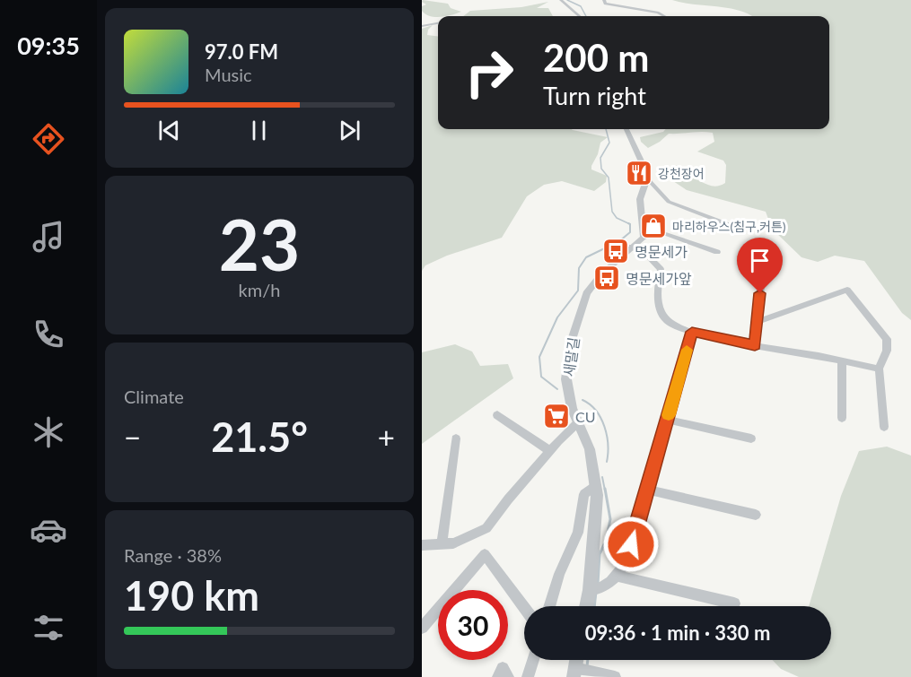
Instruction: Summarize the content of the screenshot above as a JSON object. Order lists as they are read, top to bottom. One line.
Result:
{"streets":{"street":["새말길"]},"places":{"restaurant":["강천장어"],"shop":["마리하우스(침구,커튼)"],"bus stop":["명문세가","명문세가앞"],"supermarket":["CU"]},"page":{"tabs":"09:35","turn":["200 m","Turn right"],"song":["97.0 FM","Music"],"tile":[["23","km/h"],"Climate",["Range · 38%","190 km"]],"heat":["−","21.5°","+"],"limit":"30","trip":"09:36 · 1 min · 330 m"}}
